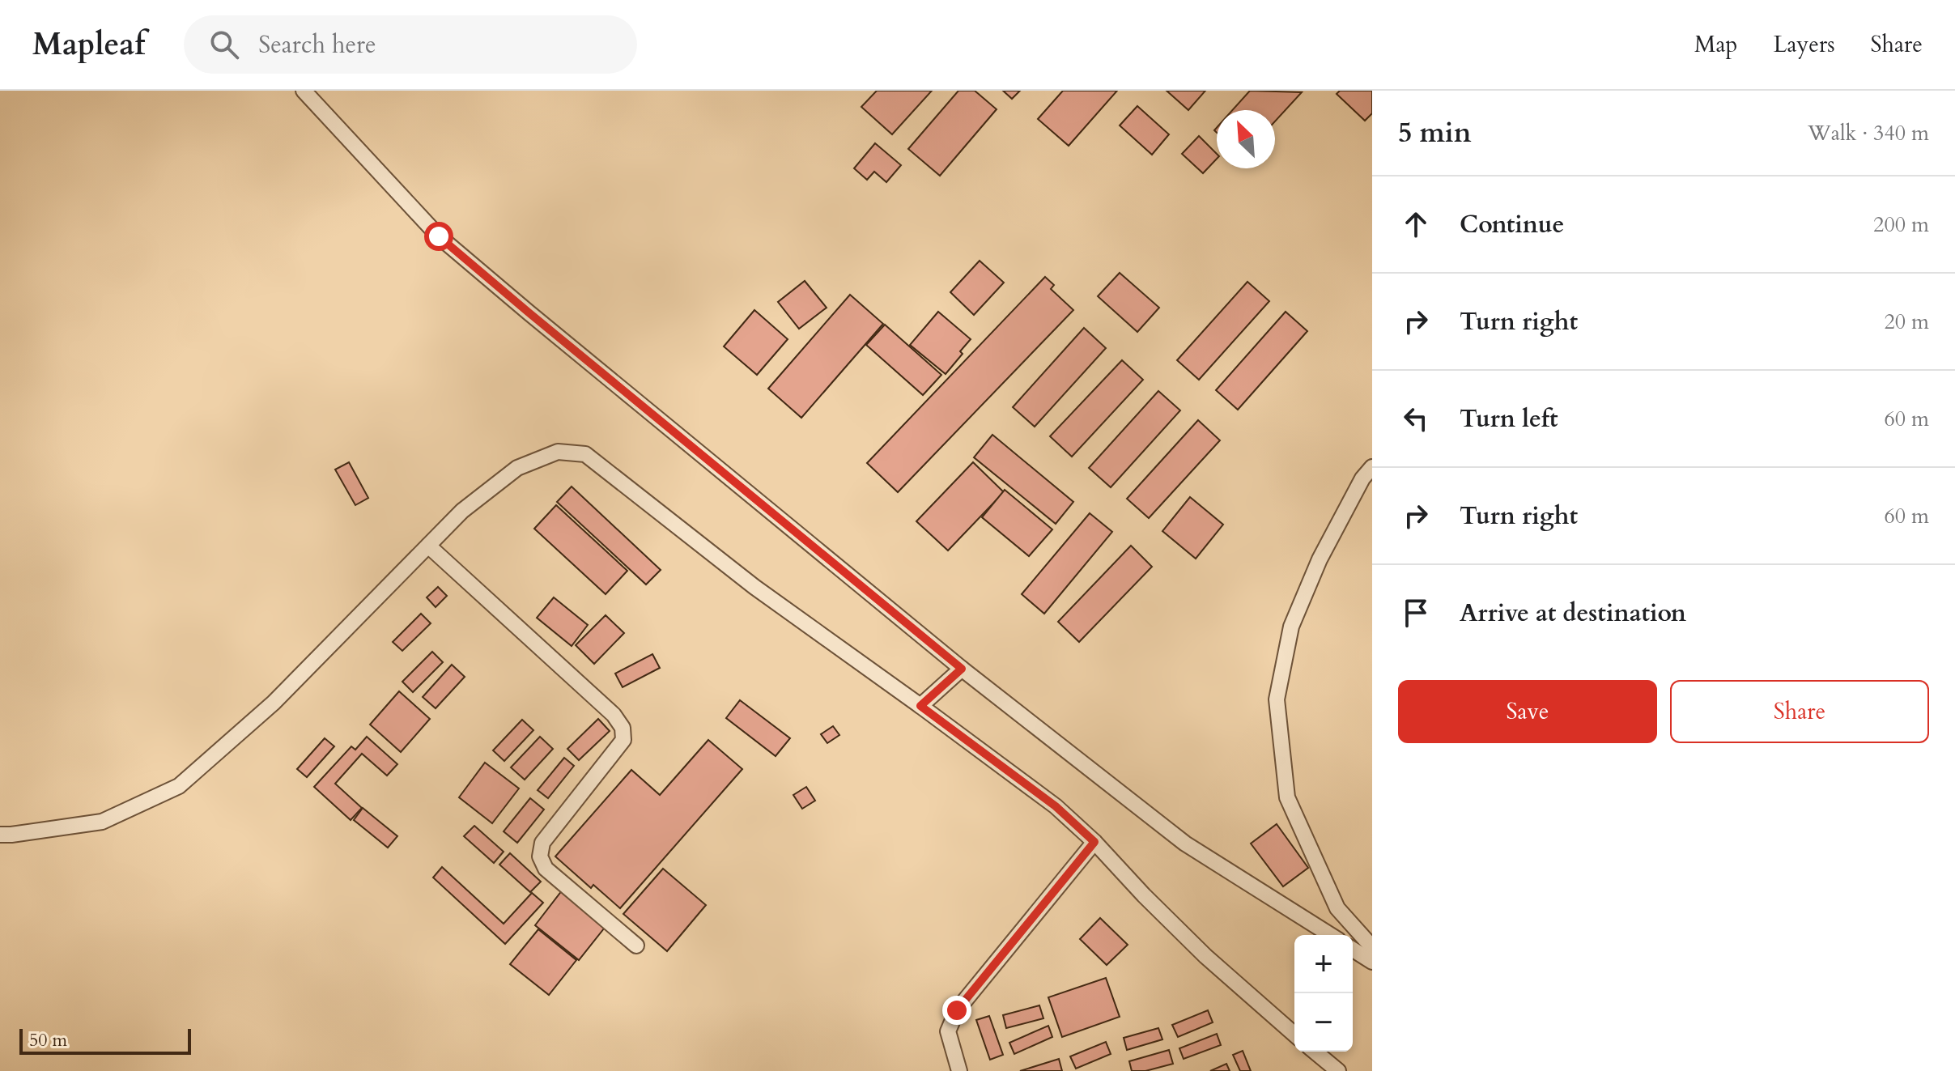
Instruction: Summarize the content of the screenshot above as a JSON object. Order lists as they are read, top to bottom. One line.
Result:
{"scale_bar":"50 m","north":"top left","page":{"header":"Mapleaf","search":"Search here","nav":["Map","Layers","Share"],"heading":["5 min","Walk · 340 m"],"list":[["Continue","200 m"],["Turn right","20 m"],["Turn left","60 m"],["Turn right","60 m"],"Arrive at destination"],"buttons":["Save","Share"],"map_buttons":["+","−"],"scale":"50 m"}}
